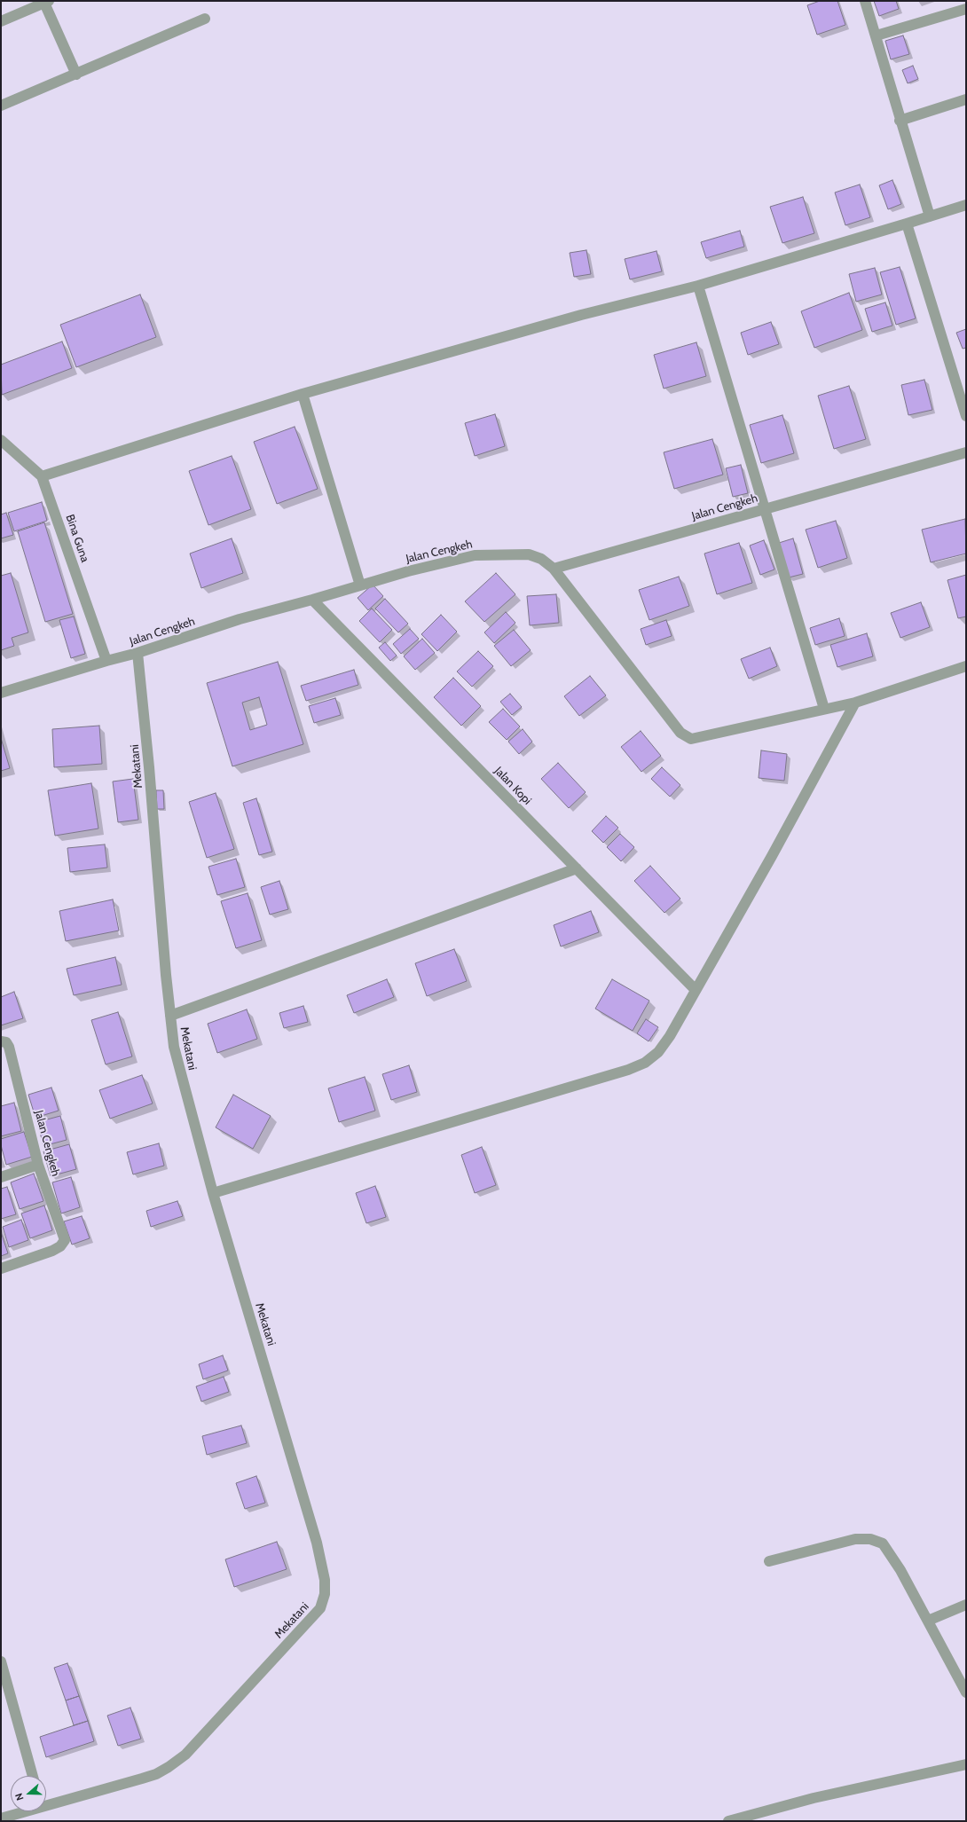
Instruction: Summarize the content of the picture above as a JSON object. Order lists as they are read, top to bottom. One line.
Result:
{"streets":{"street":["Jalan Cengkeh","Bina Guna","Mekatani","Jalan Kopi"]},"crossings":[["Jalan Cengkeh","Bina Guna"],["Jalan Cengkeh","Mekatani"],["Jalan Cengkeh","Jalan Kopi"]],"north":"left"}
